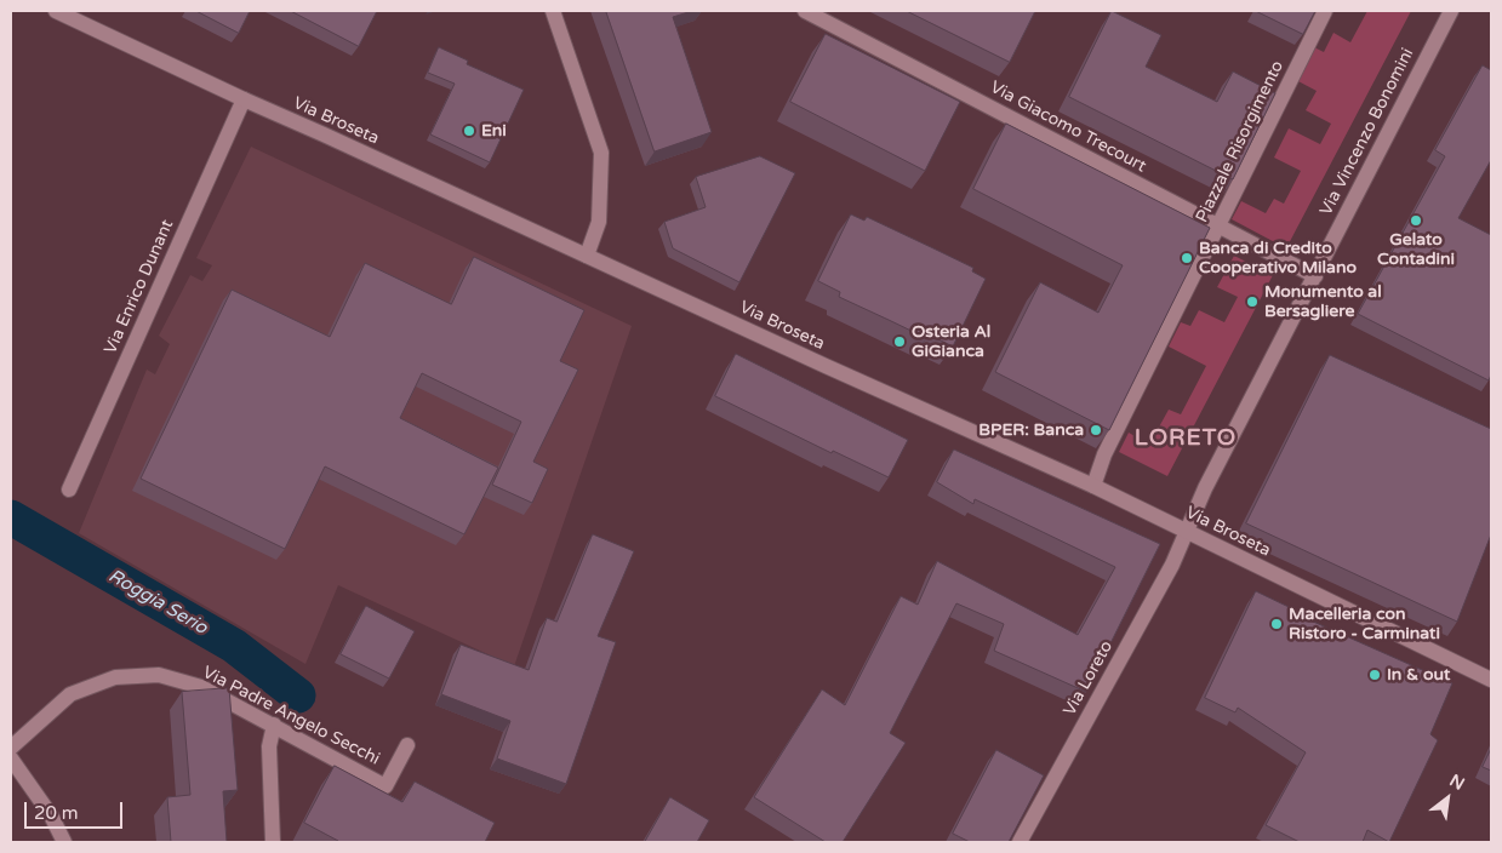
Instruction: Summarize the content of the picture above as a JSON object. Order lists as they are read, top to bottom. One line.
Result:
{"streets":{"street":["Via Broseta","Via Giacomo Trecourt","Via Vincenzo Bonomini","Piazzale Risorgimento","Via Enrico Dunant","Via Loreto","Via Padre Angelo Secchi"]},"crossings":[["Via Broseta","Via Vincenzo Bonomini"],["Via Broseta","Piazzale Risorgimento"],["Via Broseta","Via Enrico Dunant"],["Via Broseta","Via Loreto"],["Via Giacomo Trecourt","Via Vincenzo Bonomini"],["Via Giacomo Trecourt","Piazzale Risorgimento"],["Via Vincenzo Bonomini","Via Loreto"]],"districts":["LORETO"],"water":["Roggia Serio"],"places":["Eni","Gelato Contadini","Banca di Credito Cooperativo Milano","Monumento al Bersagliere","Osteria Al GiGianca","BPER: Banca","Macelleria con Ristoro - Carminati","In & out"],"scale_bar":"20 m","north":"top right"}
